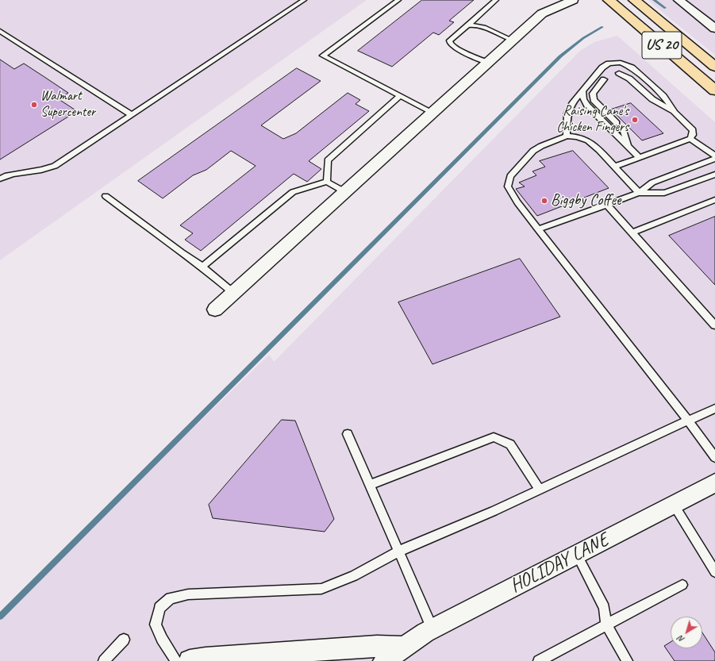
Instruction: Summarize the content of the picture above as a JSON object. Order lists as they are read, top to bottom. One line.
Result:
{"streets":{"highway":["US 20"],"street":["HOLIDAY LANE"]},"places":["Walmart Supercenter","Raising Cane's Chicken Fingers","Biggby Coffee"],"north":"bottom left"}
